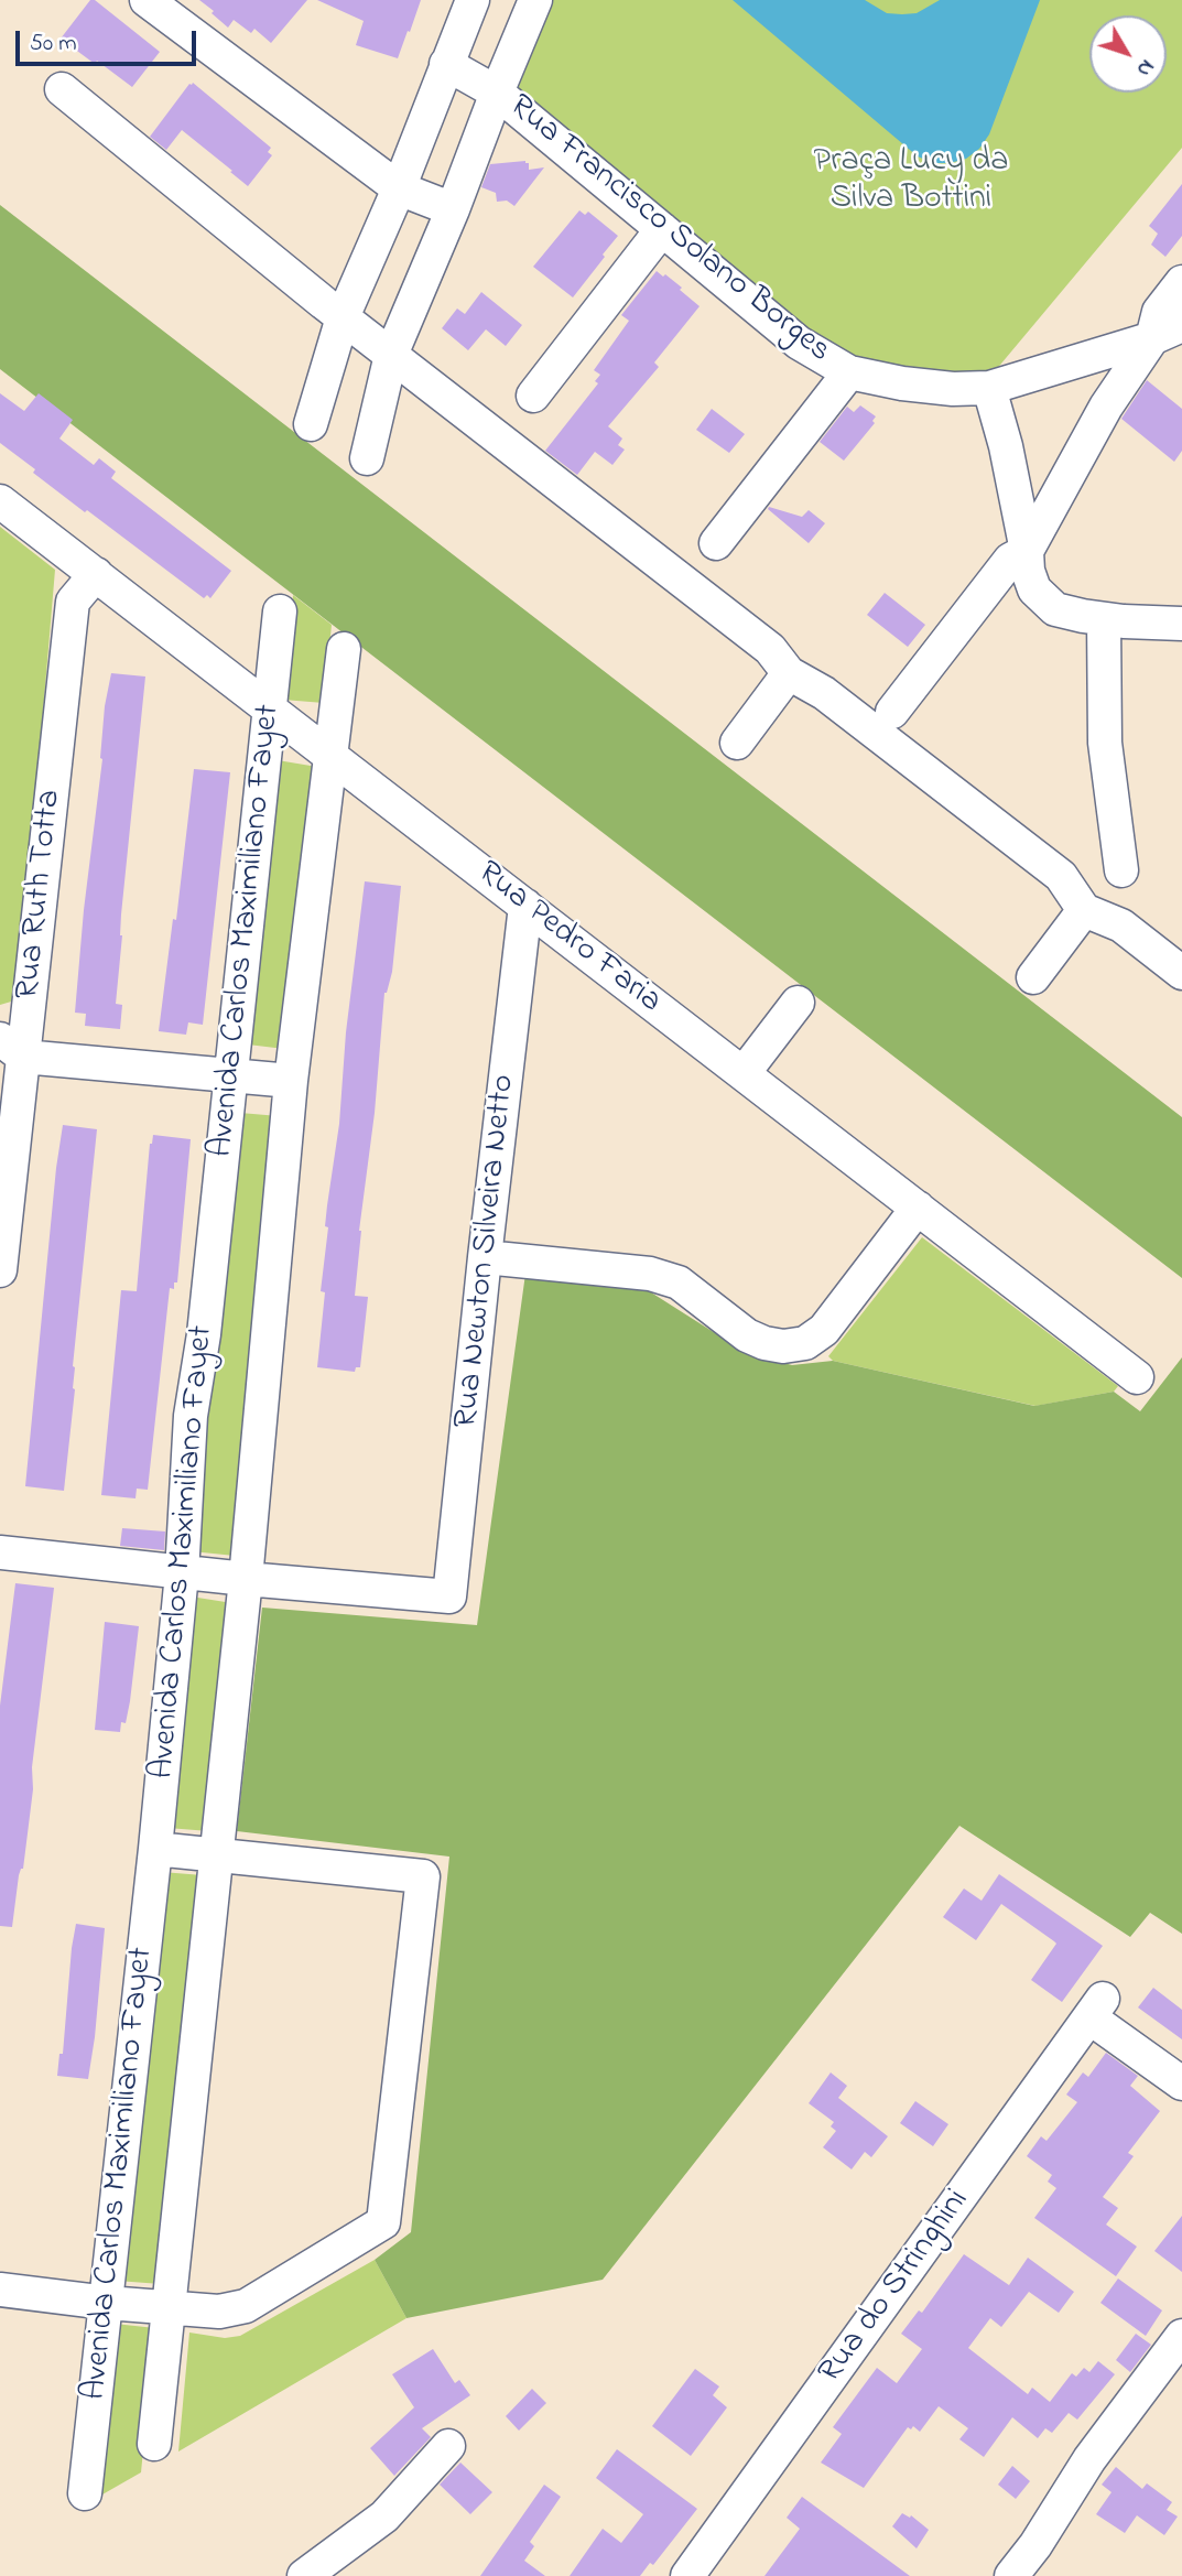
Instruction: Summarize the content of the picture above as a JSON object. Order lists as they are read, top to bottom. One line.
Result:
{"streets":{"street":["Rua Francisco Solano Borges","Rua Ruth Totta","Avenida Carlos Maximiliano Fayet","Rua Pedro Faria","Rua Newton Silveira Netto","Rua do Stringhini"]},"crossings":[["Rua Ruth Totta","Rua Pedro Faria"],["Avenida Carlos Maximiliano Fayet","Rua Pedro Faria"],["Avenida Carlos Maximiliano Fayet","Rua Newton Silveira Netto"],["Rua Pedro Faria","Rua Newton Silveira Netto"]],"parks":["Praça Lucy da Silva Bottini"],"scale_bar":"50 m","north":"bottom right"}
